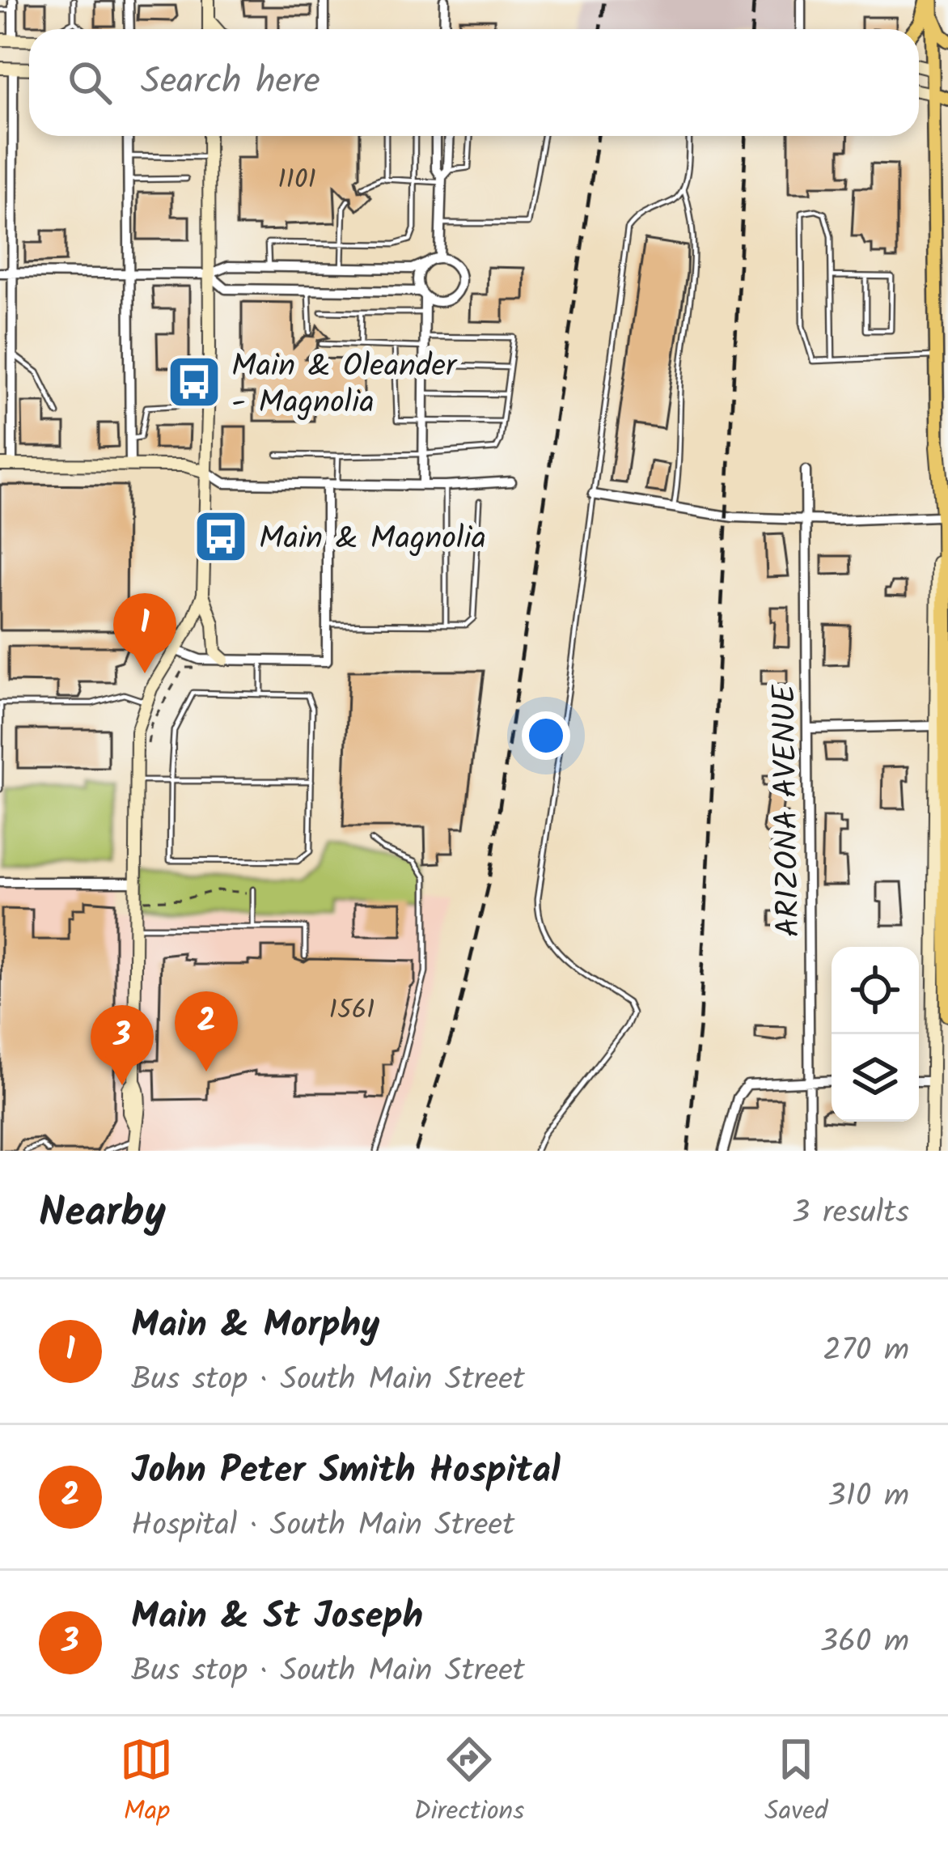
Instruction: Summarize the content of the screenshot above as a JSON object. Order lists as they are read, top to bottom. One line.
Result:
{"streets":{"street":["ARIZONA AVENUE"]},"places":{"bus stop":["Main & Oleander - Magnolia","Main & Magnolia"]},"house_numbers":["1101","1561"],"page":{"search":"Search here","pins":["1","2","3"],"heading":["Nearby","3 results"],"list":[{"mark":"1","name":"Main & Morphy","note":"Bus stop · South Main Street","value":"270 m"},{"mark":"2","name":"John Peter Smith Hospital","note":"Hospital · South Main Street","value":"310 m"},{"mark":"3","name":"Main & St Joseph","note":"Bus stop · South Main Street","value":"360 m"}],"nav":["Map","Directions","Saved"]}}
